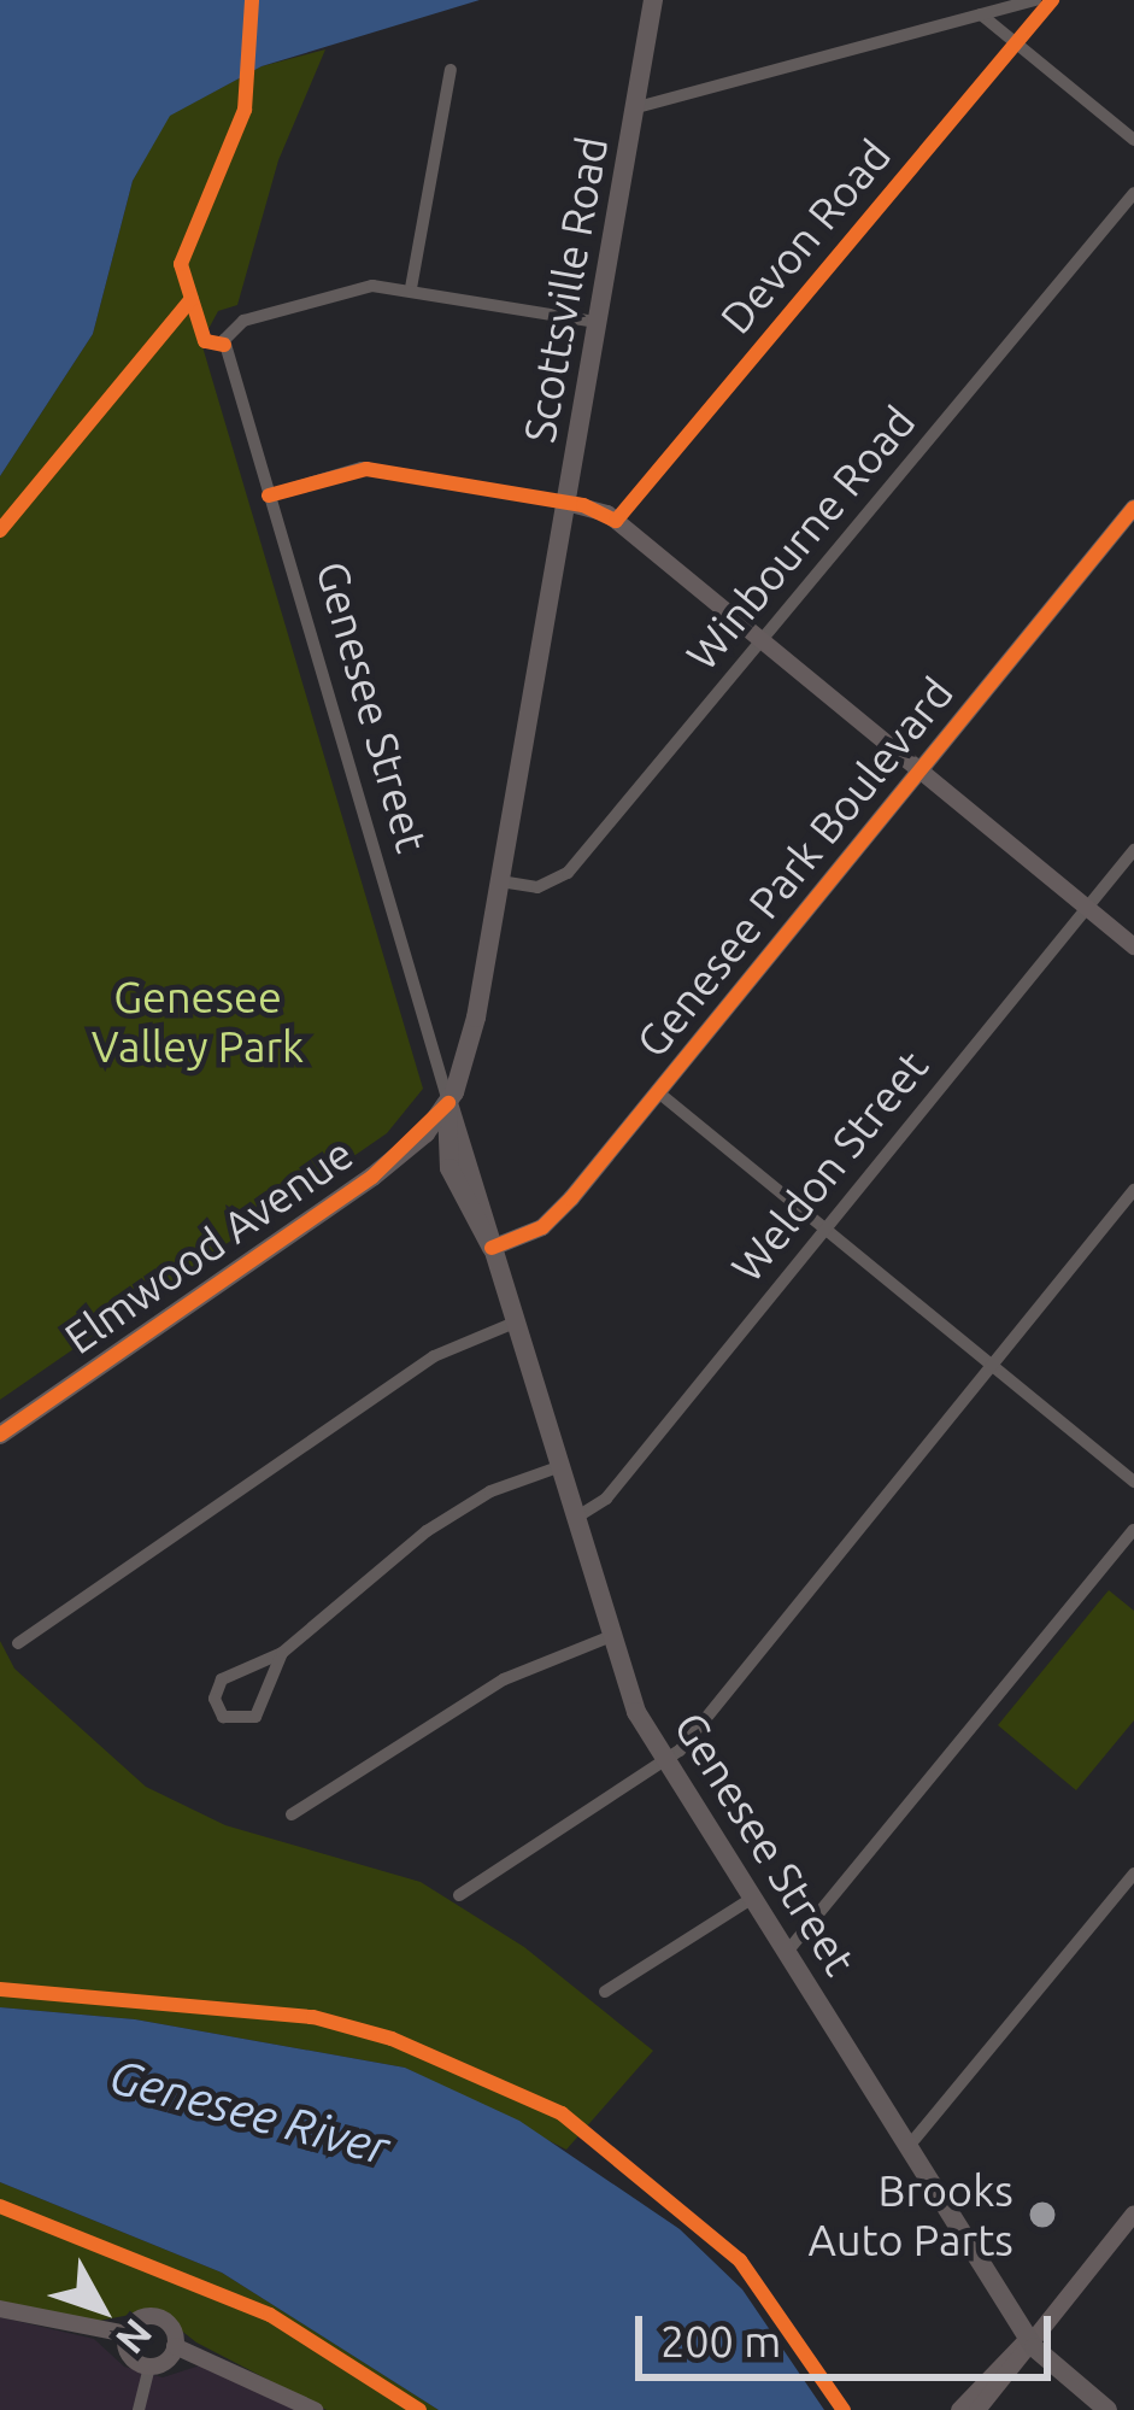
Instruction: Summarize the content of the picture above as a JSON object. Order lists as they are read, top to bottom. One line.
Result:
{"streets":{"main road":["Scottsville Road","Genesee Street","Elmwood Avenue"],"street":["Devon Road","Winbourne Road","Genesee Park Boulevard","Weldon Street"]},"crossings":[["Scottsville Road","Winbourne Road"],["Scottsville Road","Genesee Street"],["Scottsville Road","Elmwood Avenue"],["Genesee Street","Genesee Park Boulevard"],["Genesee Street","Weldon Street"],["Genesee Street","Elmwood Avenue"]],"water":["Genesee River"],"parks":["Genesee Valley Park"],"places":["Brooks Auto Parts"],"scale_bar":"200 m","north":"bottom right"}
